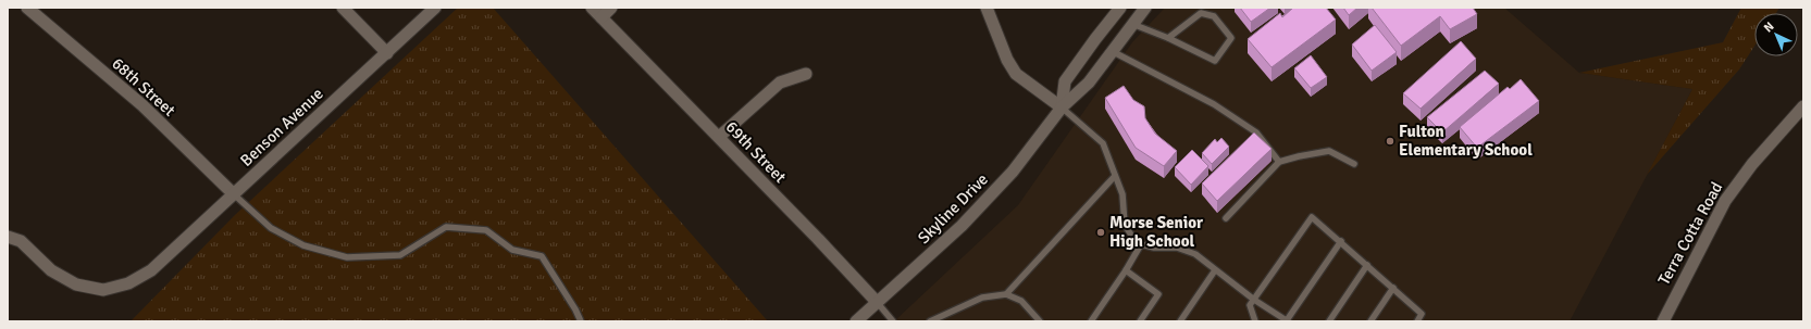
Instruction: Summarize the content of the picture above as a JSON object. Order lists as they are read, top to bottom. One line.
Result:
{"streets":{"street":["68th Street","Benson Avenue","69th Street","Skyline Drive","Terra Cotta Road"]},"crossings":[["68th Street","Benson Avenue"],["69th Street","Skyline Drive"]],"places":["Fulton Elementary School","Morse Senior High School"],"north":"top left"}
